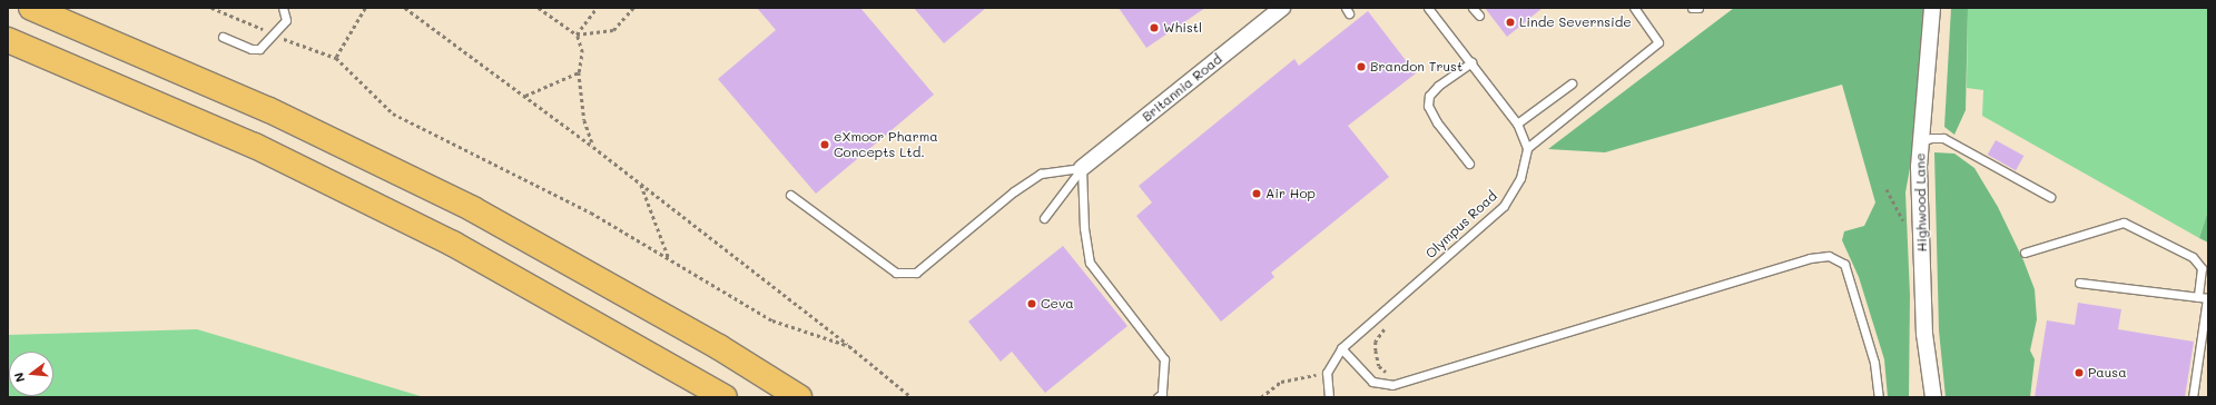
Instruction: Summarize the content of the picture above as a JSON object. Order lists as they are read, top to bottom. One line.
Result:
{"streets":{"street":["Britannia Road","Highwood Lane"],"lane":["Olympus Road"]},"places":["Linde Severnside","Whistl","Brandon Trust","eXmoor Pharma Concepts Ltd.","Air Hop","Ceva","Pausa"],"north":"left"}
